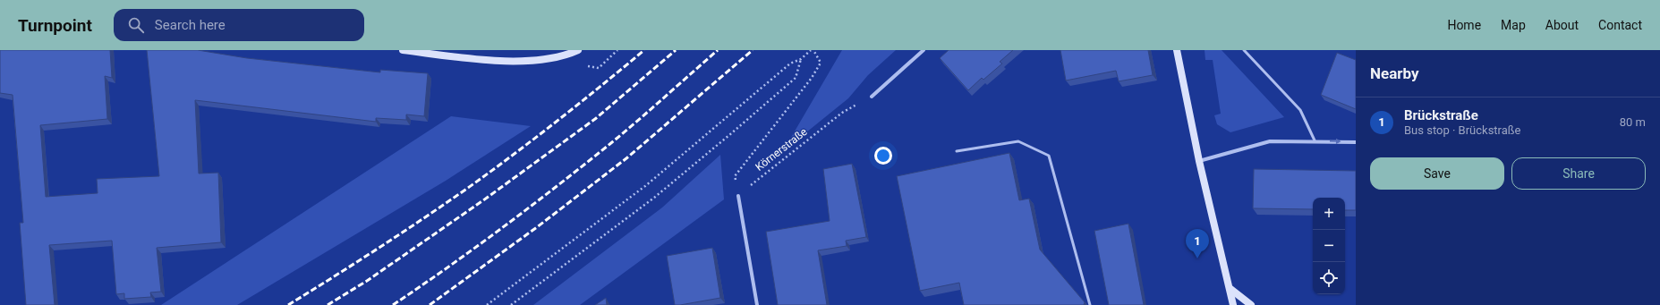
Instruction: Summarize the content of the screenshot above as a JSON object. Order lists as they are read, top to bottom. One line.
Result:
{"streets":{"path":["Körnerstraße"]},"page":{"header":"Turnpoint","search":"Search here","nav":["Home","Map","About","Contact"],"heading":"Nearby","list":[{"mark":"1","name":"Brückstraße","note":"Bus stop · Brückstraße","value":"80 m"}],"buttons":["Save","Share"],"map_buttons":["+","−"],"pins":"1"}}
